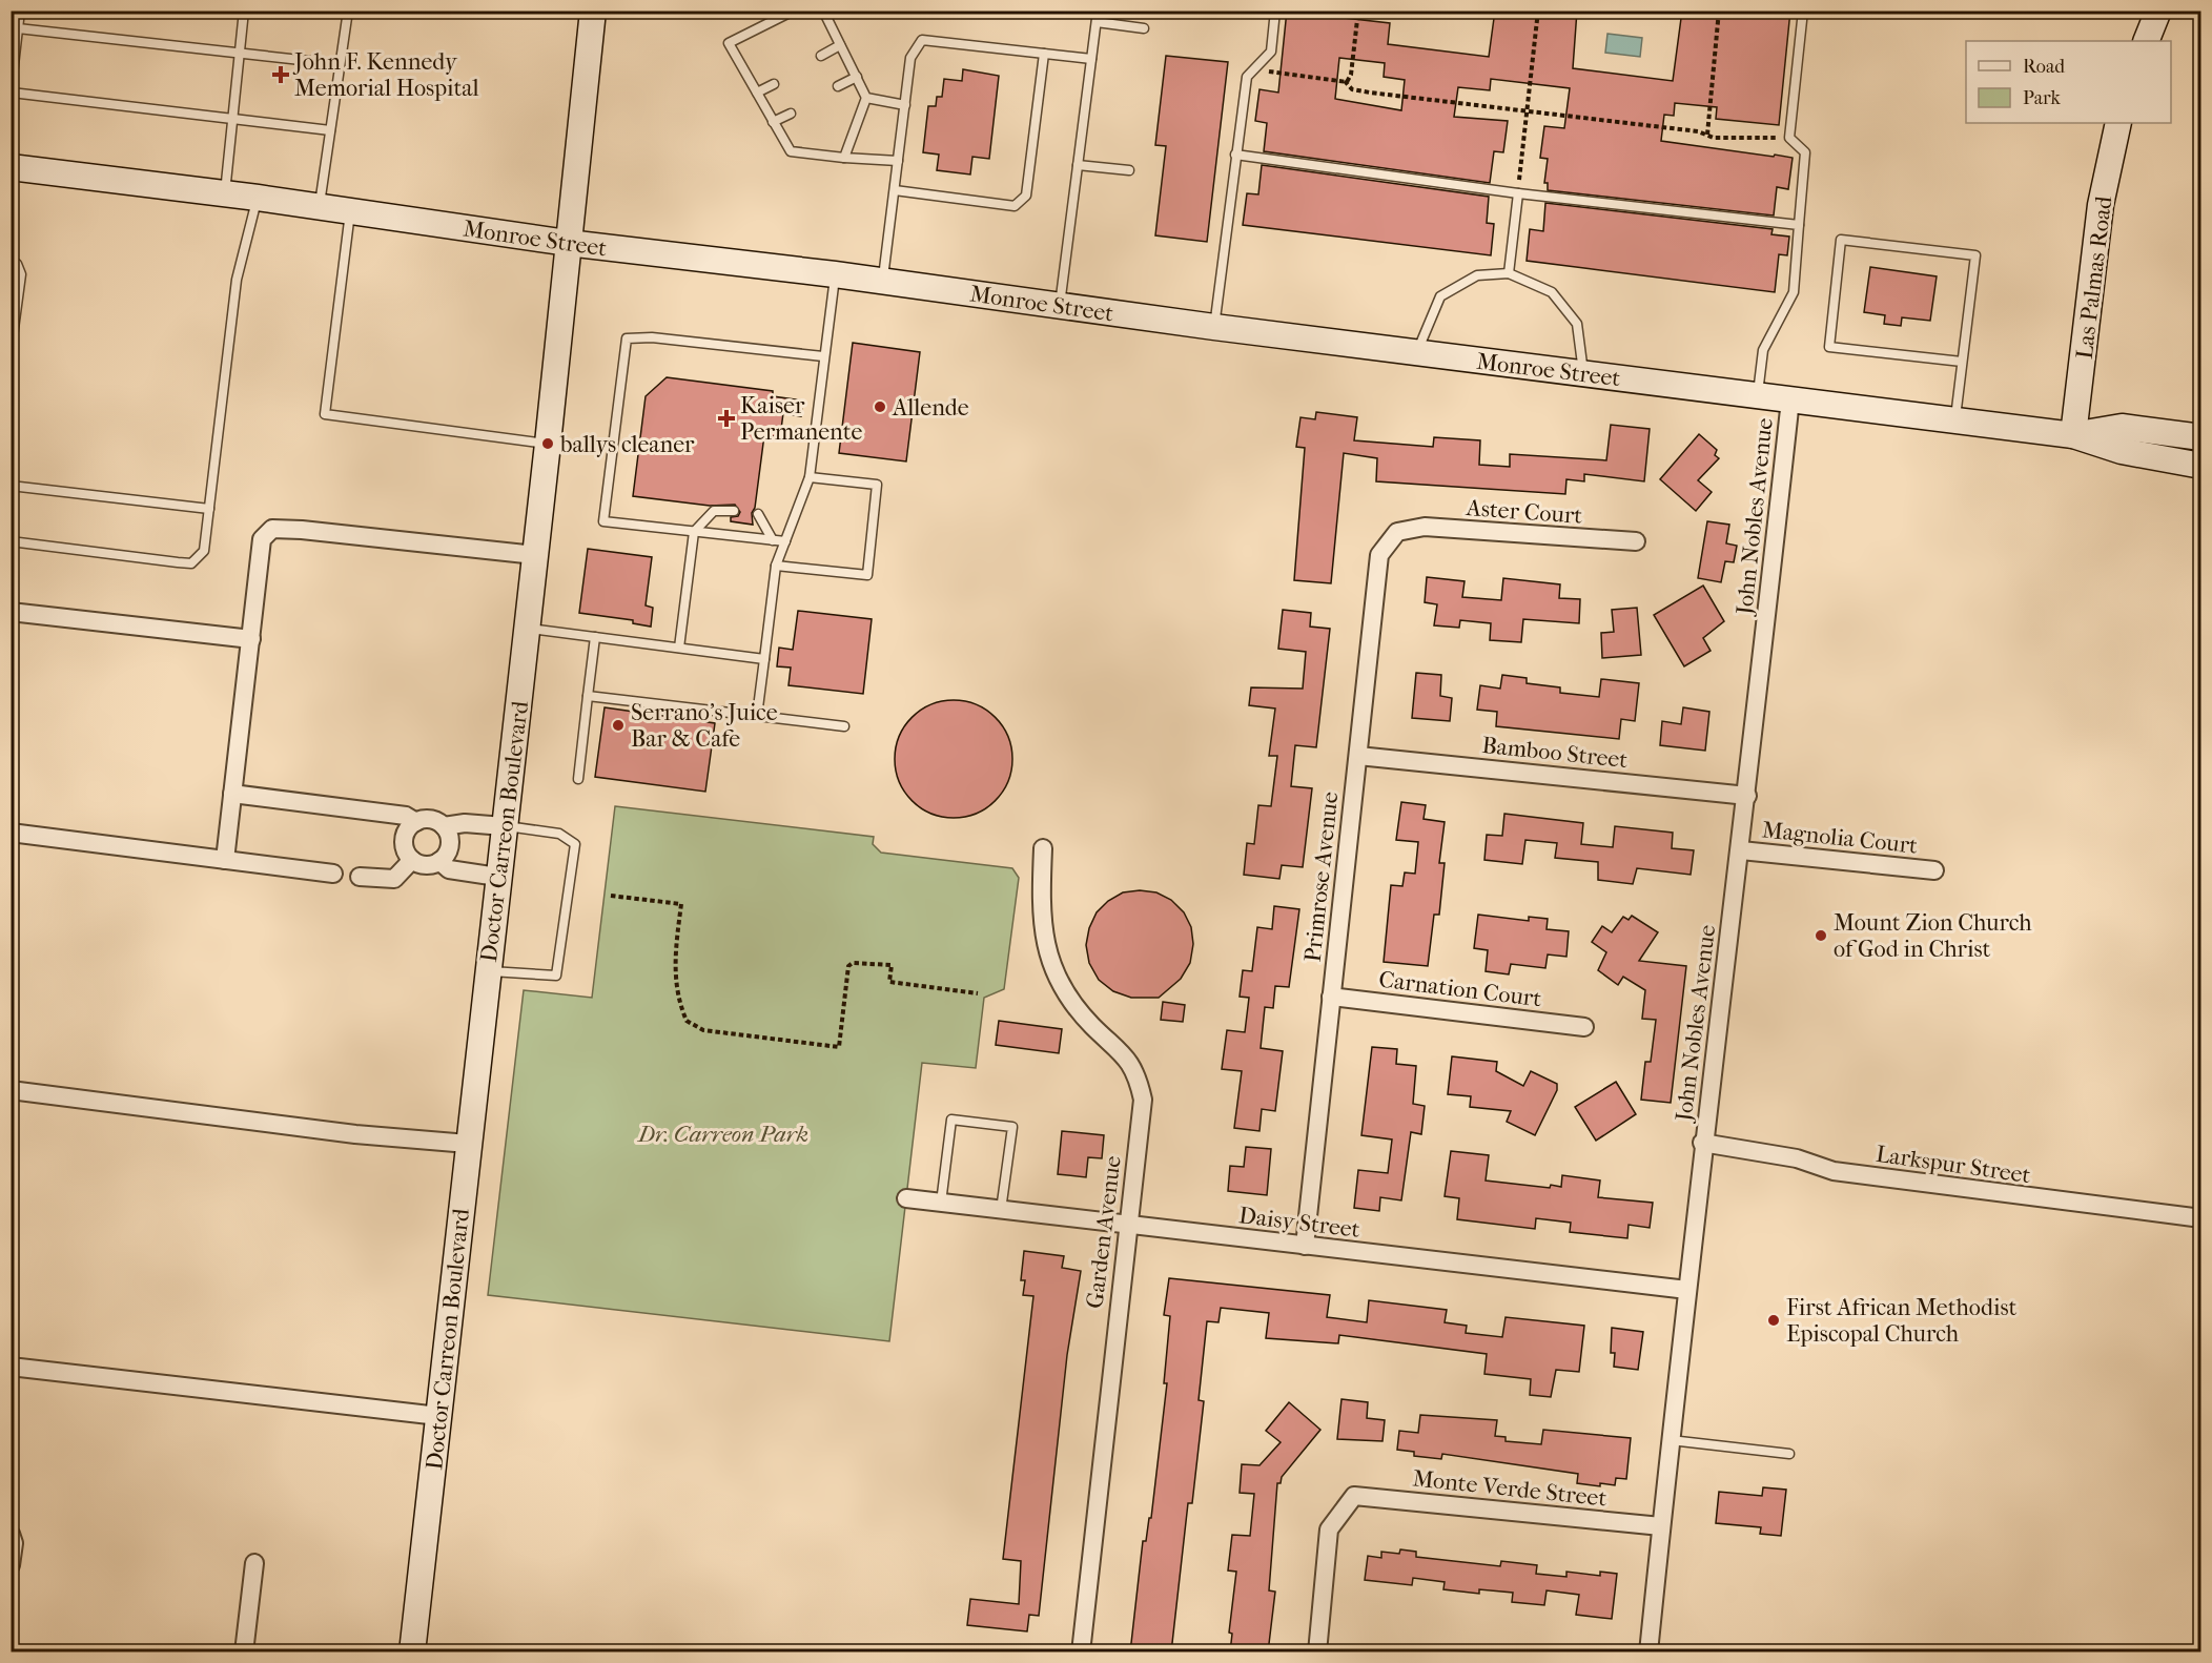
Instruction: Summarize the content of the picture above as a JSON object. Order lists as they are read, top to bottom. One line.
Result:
{"streets":{"main road":["Monroe Street","Las Palmas Road","Doctor Carreon Boulevard"],"street":["Aster Court","John Nobles Avenue","Bamboo Street","Magnolia Court","Primrose Avenue","Carnation Court","Larkspur Street","Daisy Street","Garden Avenue","Monte Verde Street"]},"crossings":[["Monroe Street","Las Palmas Road"],["Monroe Street","John Nobles Avenue"],["Monroe Street","Doctor Carreon Boulevard"],["Aster Court","Primrose Avenue"],["John Nobles Avenue","Bamboo Street"],["John Nobles Avenue","Magnolia Court"],["John Nobles Avenue","Larkspur Street"],["John Nobles Avenue","Daisy Street"],["John Nobles Avenue","Monte Verde Street"],["Bamboo Street","Primrose Avenue"],["Primrose Avenue","Carnation Court"],["Primrose Avenue","Daisy Street"],["Daisy Street","Garden Avenue"]],"parks":["Dr. Carreon Park"],"places":{"health":["John F. Kennedy Memorial Hospital","Kaiser Permanente"],"other":["Allende","ballys cleaner","Serrano's Juice Bar & Cafe","Mount Zion Church of God in Christ","First African Methodist Episcopal Church"]},"legend":["Road","Park"]}
